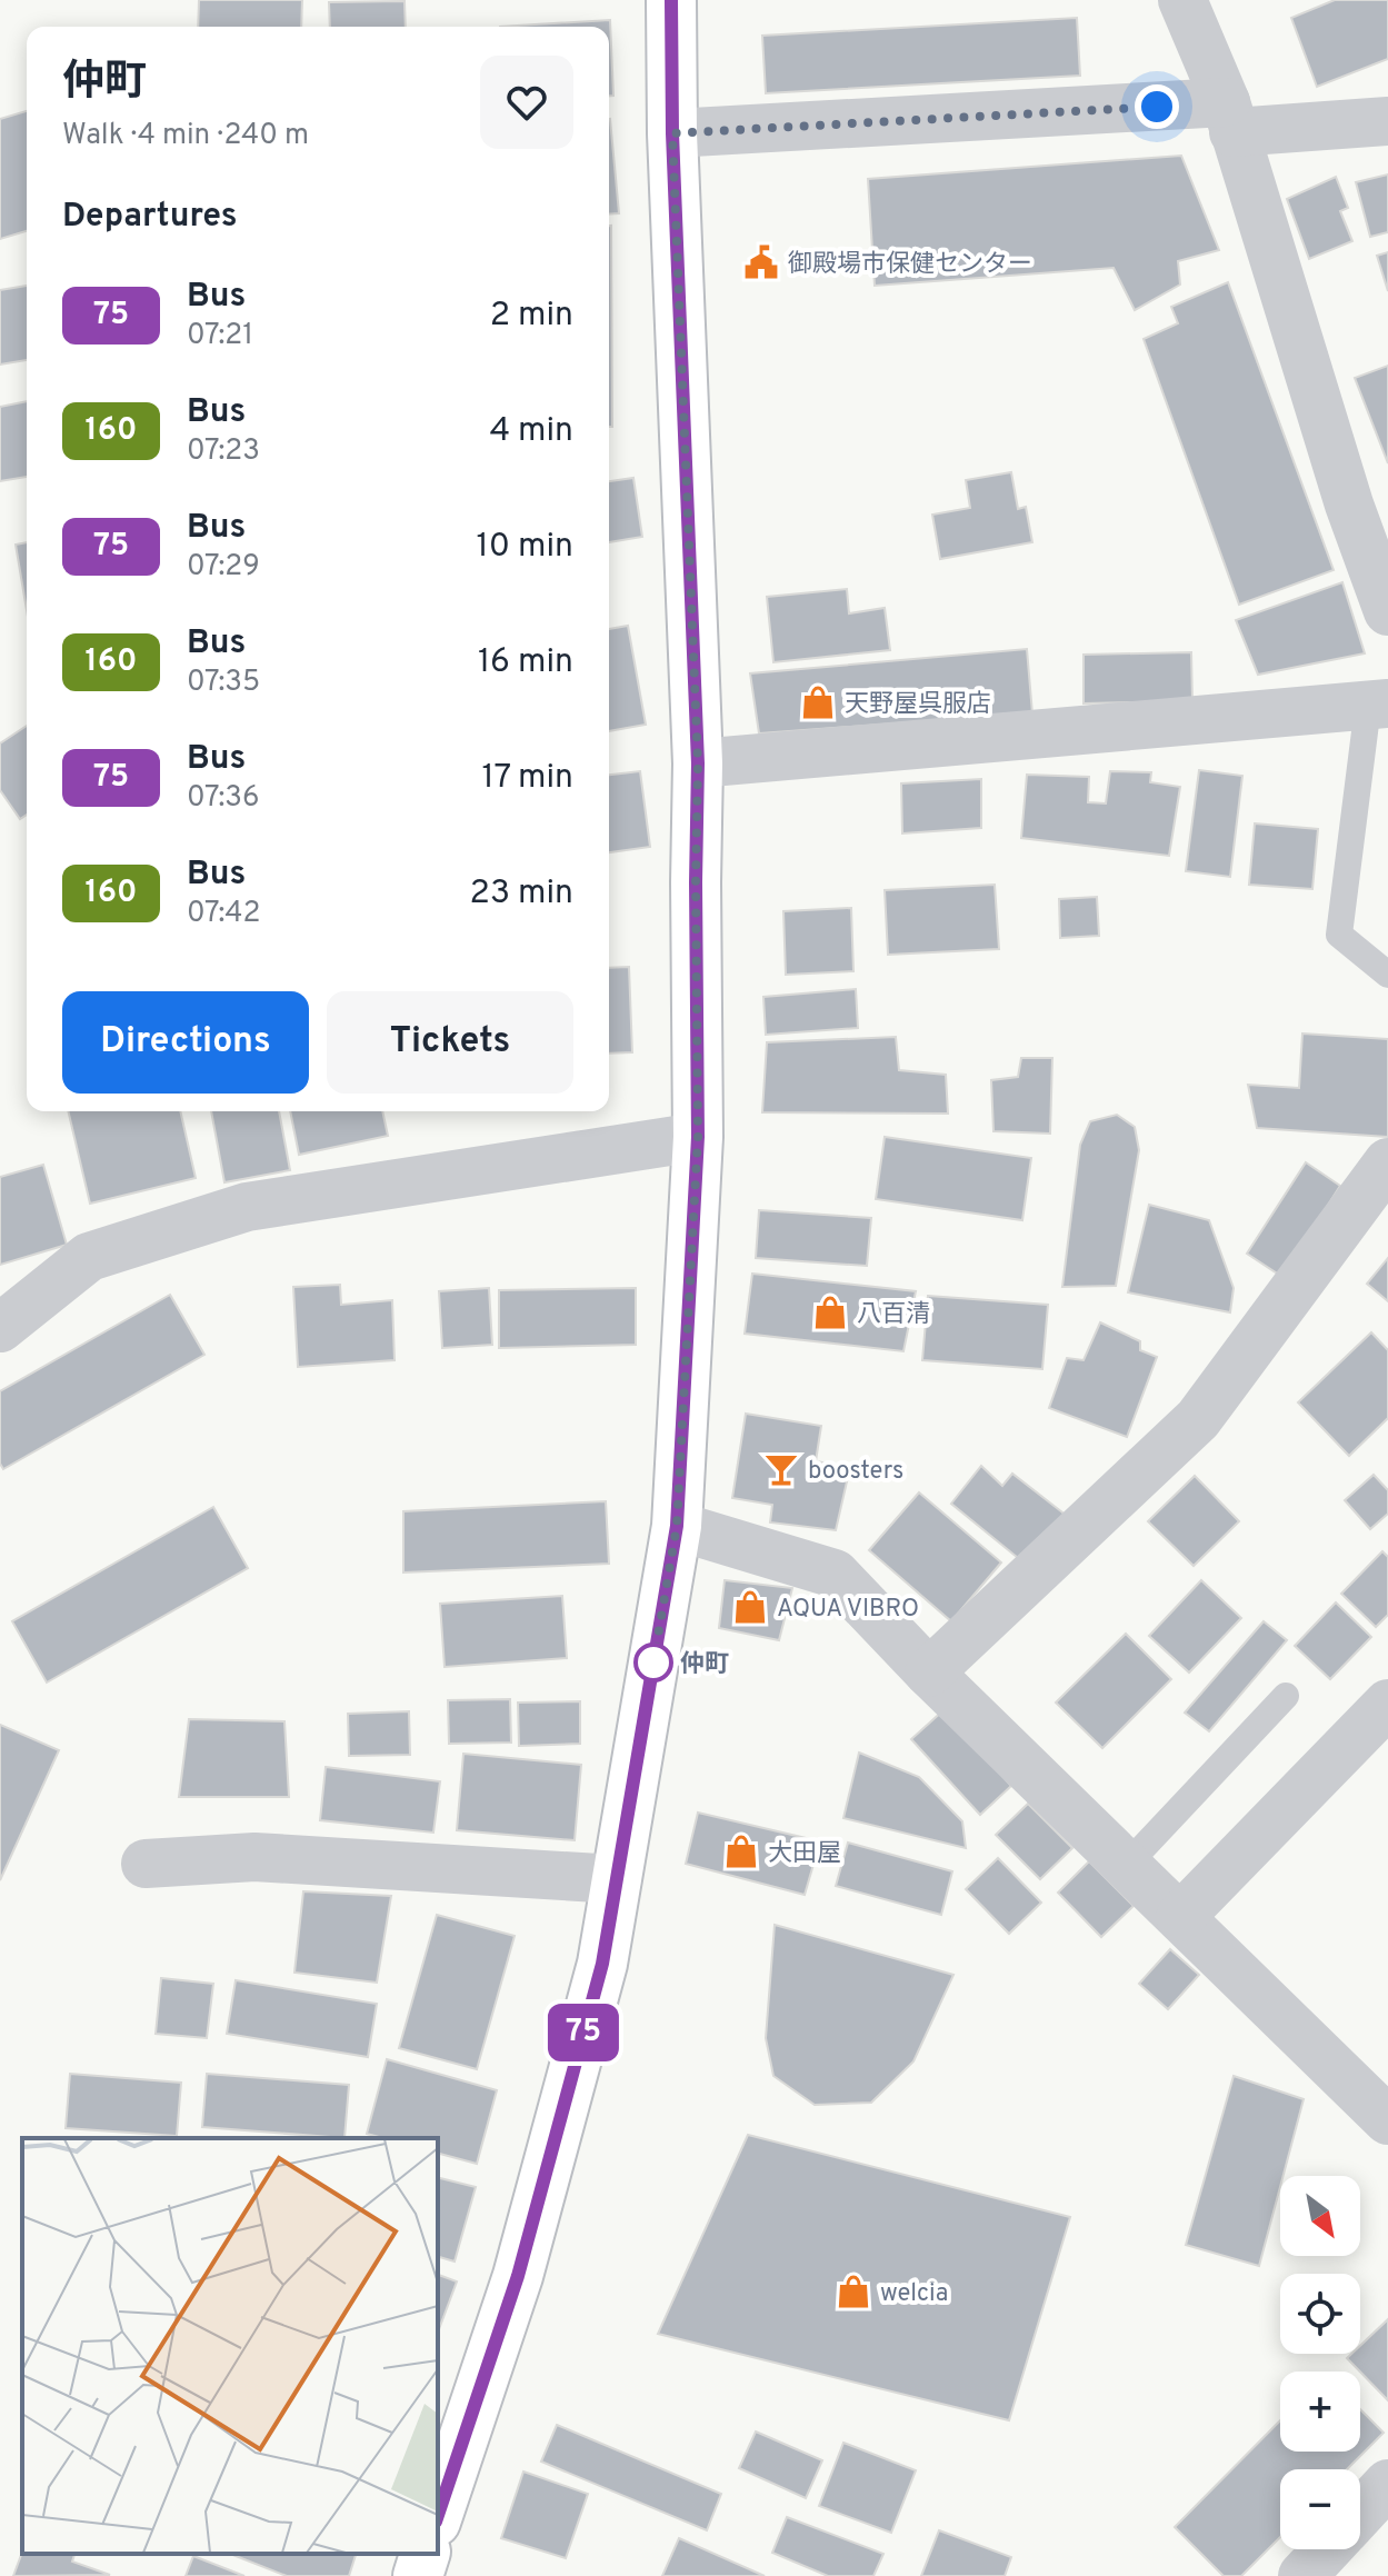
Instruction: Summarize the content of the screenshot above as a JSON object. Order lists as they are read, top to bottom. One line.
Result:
{"places":{"public building":["御殿場市保健センター"],"shop":["天野屋呉服店","八百清","AQUA VIBRO","大田屋","welcia"],"bar":["boosters"],"other":["仲町"]},"lines":["bus line 75"],"north":"bottom right","page":{"on_map":"75","heading":[["仲町","Walk · 4 min · 240 m"],"Departures"],"list":[{"mark":"75","name":"Bus","note":"07:21","value":"2 min"},{"mark":"160","name":"Bus","note":"07:23","value":"4 min"},{"mark":"75","name":"Bus","note":"07:29","value":"10 min"},{"mark":"160","name":"Bus","note":"07:35","value":"16 min"},{"mark":"75","name":"Bus","note":"07:36","value":"17 min"},{"mark":"160","name":"Bus","note":"07:42","value":"23 min"}],"buttons":["Directions","Tickets"],"map_buttons":["+","−"]}}
